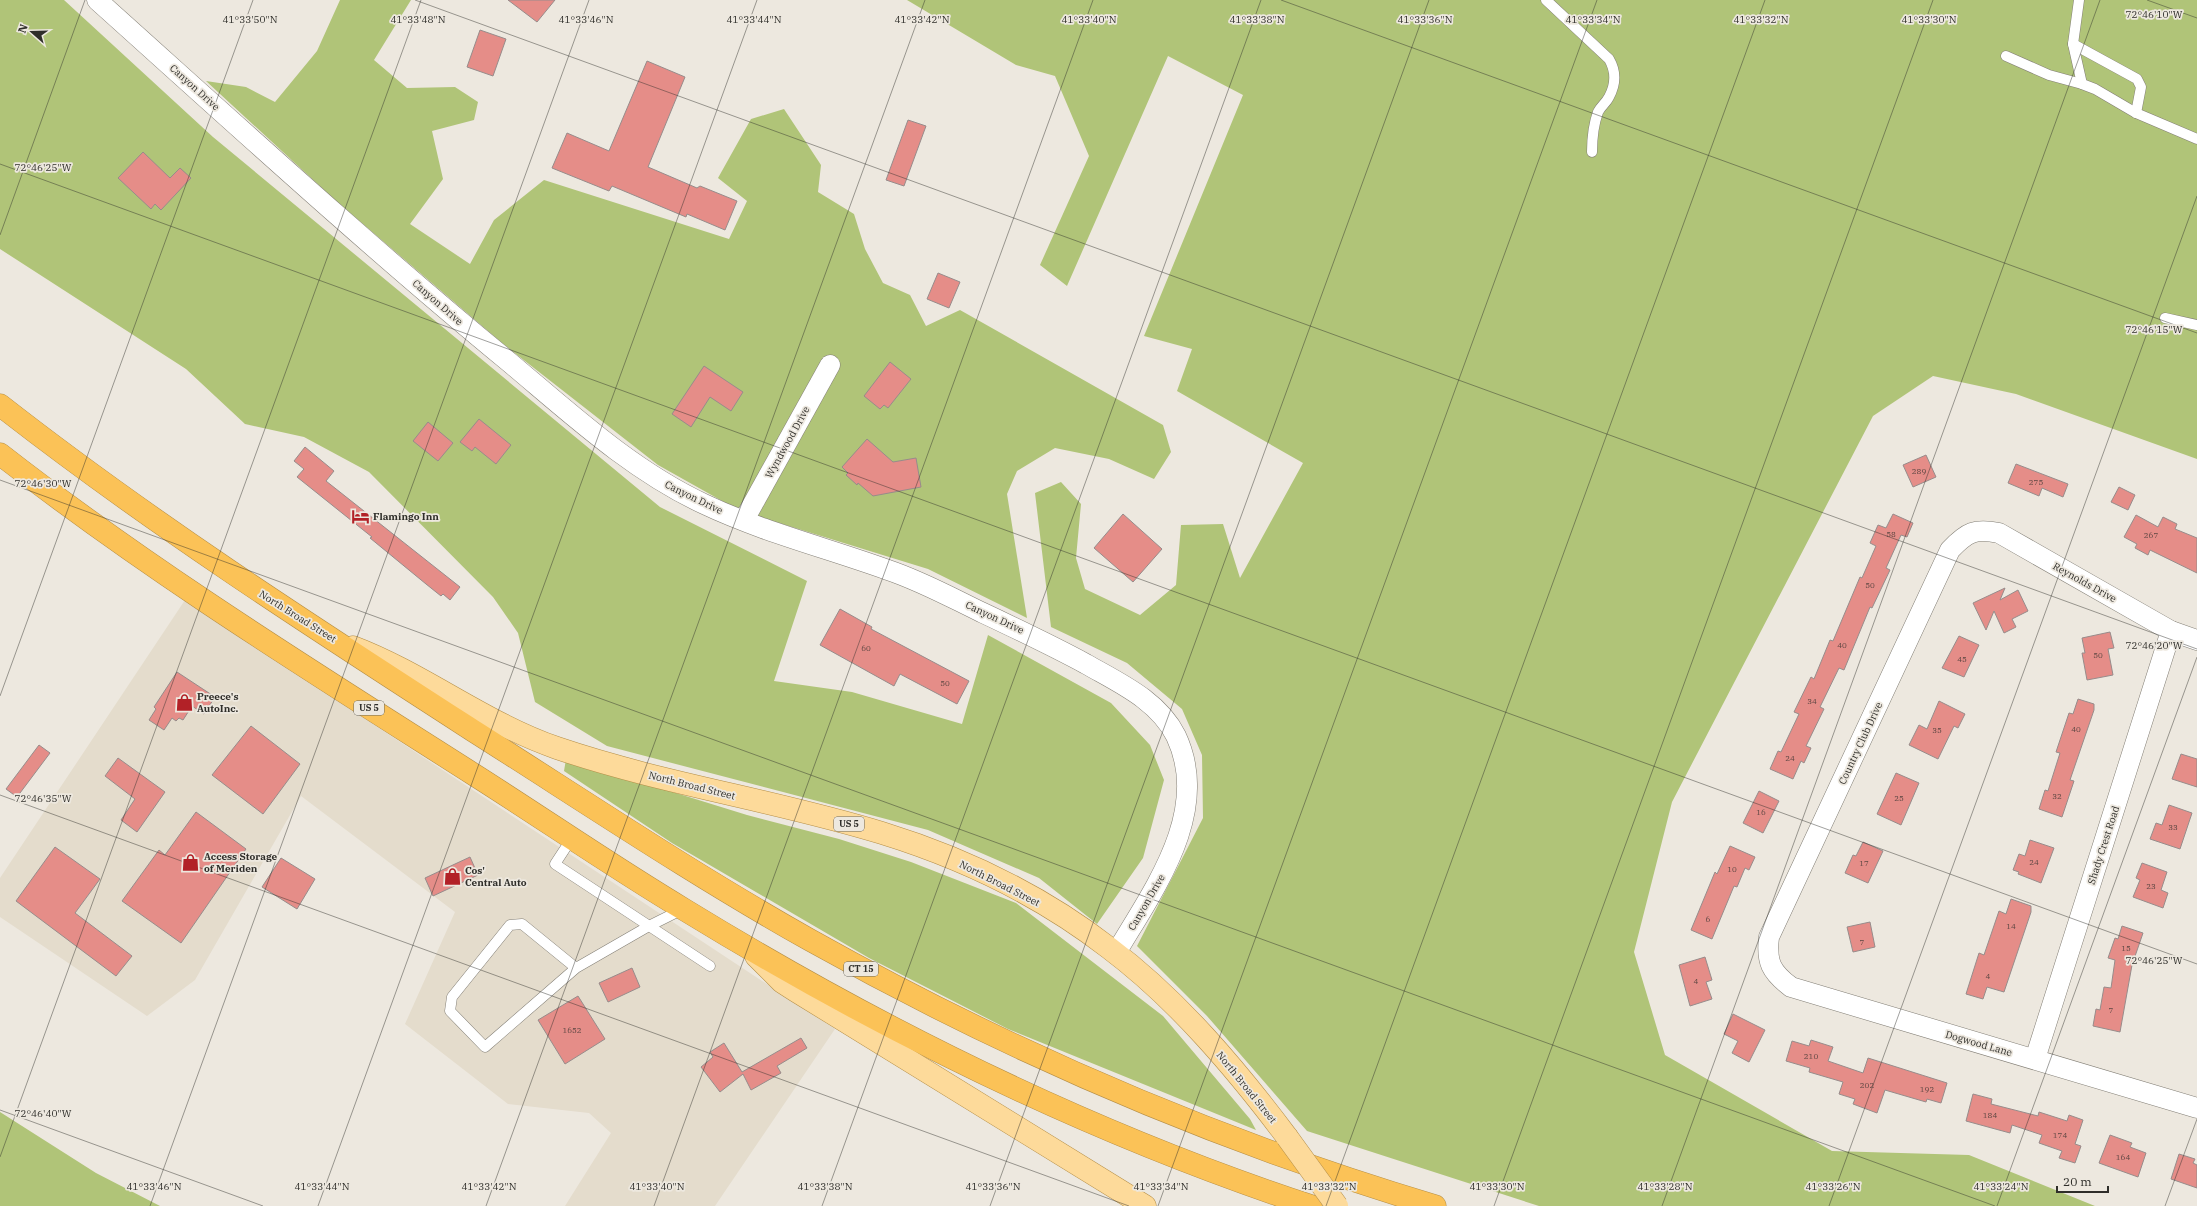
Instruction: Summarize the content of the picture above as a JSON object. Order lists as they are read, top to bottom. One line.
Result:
{"streets":{"highway":["North Broad Street","US 5","CT 15"],"street":["Canyon Drive","Wyndwood Drive","Reynolds Drive","Country Club Drive","Shady Crest Road","Dogwood Lane"]},"crossings":[["Canyon Drive","Wyndwood Drive"],["Canyon Drive","North Broad Street"],["Reynolds Drive","Country Club Drive"],["Reynolds Drive","Shady Crest Road"],["North Broad Street","CT 15"],["Country Club Drive","Dogwood Lane"],["Shady Crest Road","Dogwood Lane"]],"places":{"hotel":["Flamingo Inn"],"shop":["Preece's AutoInc.","Access Storage of Meriden","Cos' Central Auto"]},"house_numbers":["289","275","58","267","50","40","60","50","45","50","34","40","35","24","32","25","16","33","24","17","10","23","6","14","7","15","4","4","7","1652","210","202","192","184","174","164"],"scale_bar":"20 m","north":"left","coordinates":["72°46'10\"W","41°33'48\"N","41°33'46\"N","41°33'44\"N","41°33'42\"N","41°33'40\"N","41°33'38\"N","41°33'36\"N","41°33'34\"N","41°33'32\"N","41°33'30\"N","41°33'50\"N","72°46'25\"W","72°46'15\"W","72°46'30\"W","72°46'20\"W","72°46'35\"W","72°46'40\"W","41°33'28\"N","41°33'26\"N","41°33'24\"N"]}
